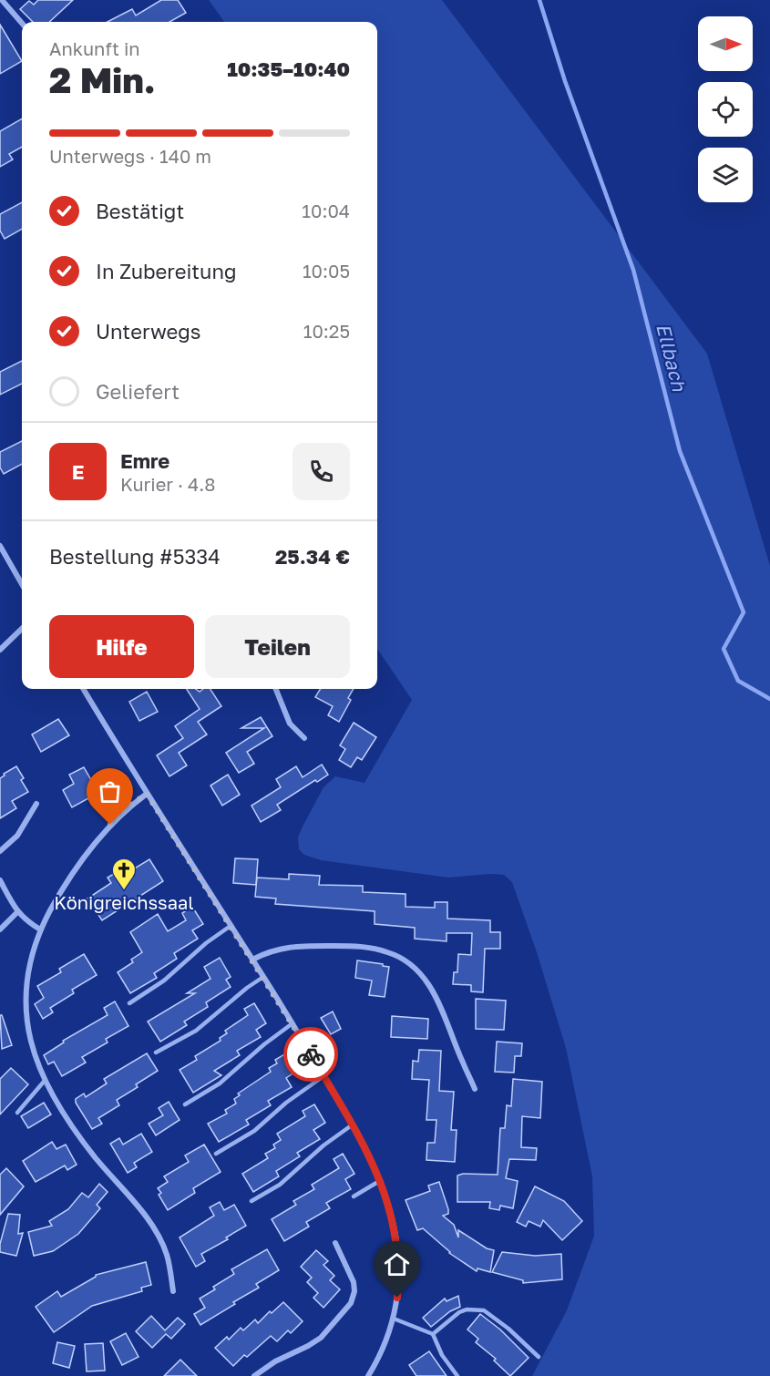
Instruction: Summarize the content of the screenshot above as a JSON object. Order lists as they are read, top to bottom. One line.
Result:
{"water":["Ellbach"],"places":{"church":["Königreichssaal"]},"north":"right","page":{"heading":["2 Min.","Ankunft in","10:35–10:40"],"panel":["Emre","Kurier · 4.8","Bestellung #5334","25.34 €"],"bar":"Unterwegs · 140 m","list":[["Bestätigt","10:04"],["In Zubereitung","10:05"],["Unterwegs","10:25"],"Geliefert"],"round":"E","buttons":["Hilfe","Teilen"]}}
